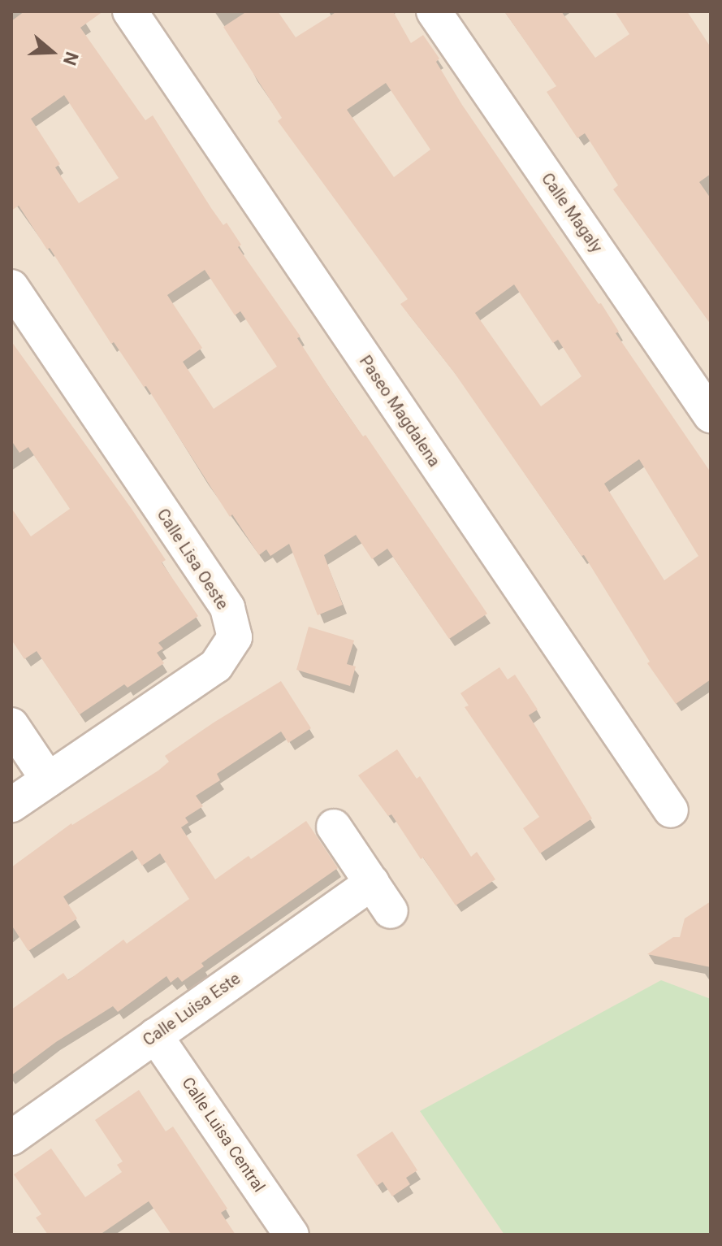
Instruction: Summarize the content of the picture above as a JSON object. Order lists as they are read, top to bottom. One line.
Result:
{"streets":{"street":["Calle Magaly","Paseo Magdalena","Calle Lisa Oeste","Calle Luisa Este","Calle Luisa Central"]},"crossings":[["Calle Luisa Este","Calle Luisa Central"]],"north":"right"}
